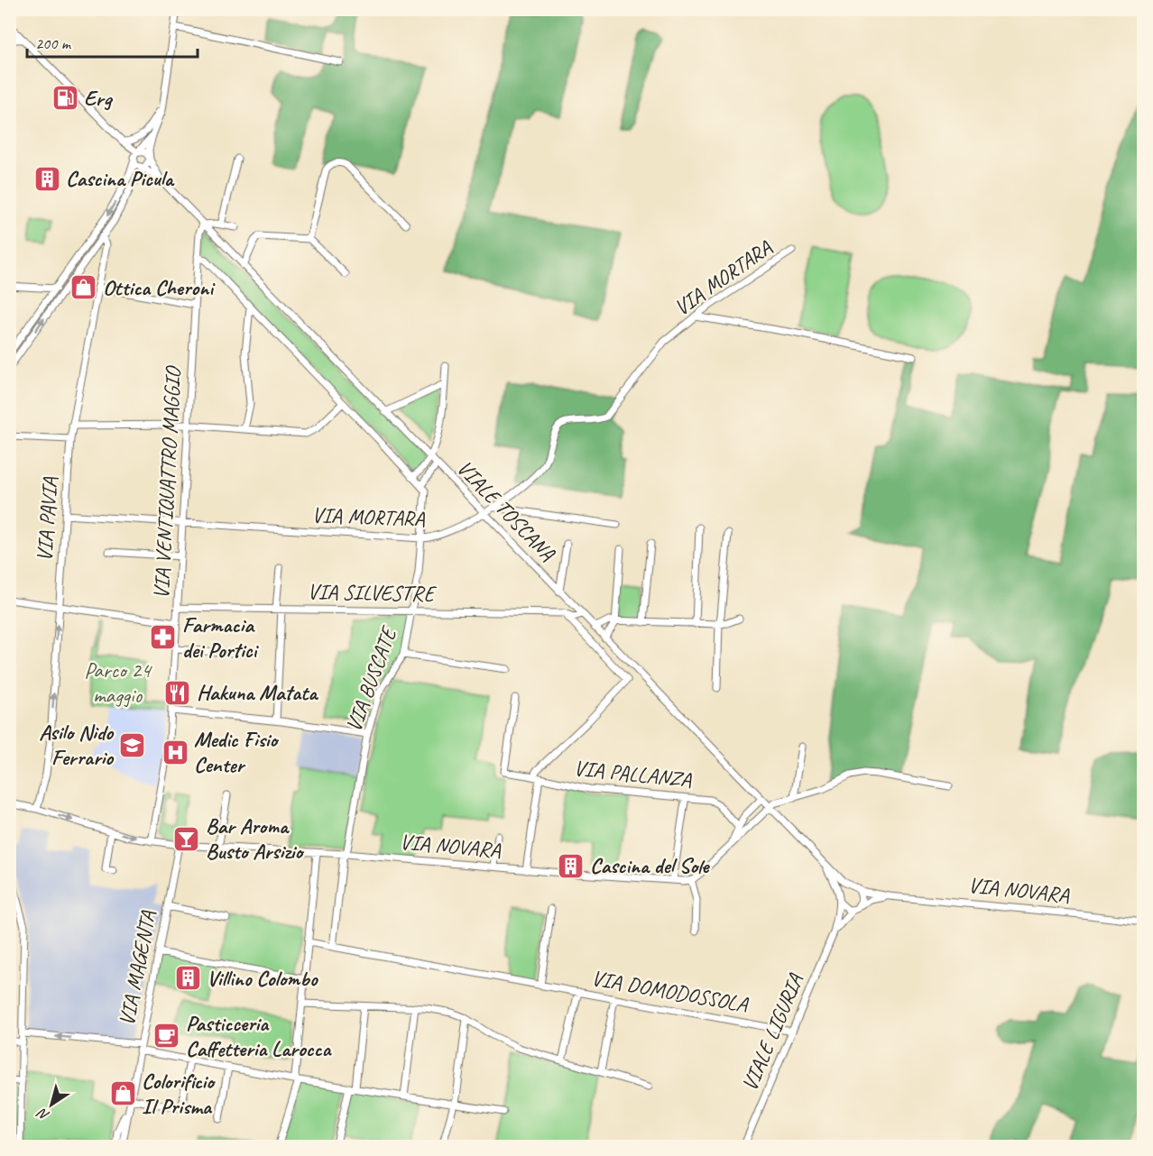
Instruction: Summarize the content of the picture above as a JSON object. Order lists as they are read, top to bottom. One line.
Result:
{"streets":{"street":["VIA MORTARA","VIA VENTIQUATTRO MAGGIO","VIALE TOSCANA","VIA PAVIA","VIA SILVESTRE","VIA BUSCATE","VIA PALLANZA","VIA NOVARA","VIA MAGENTA","VIA DOMODOSSOLA","VIALE LIGURIA"]},"crossings":[["VIA MORTARA","VIA VENTIQUATTRO MAGGIO"],["VIA MORTARA","VIALE TOSCANA"],["VIA MORTARA","VIA PAVIA"],["VIA MORTARA","VIA BUSCATE"],["VIA VENTIQUATTRO MAGGIO","VIALE TOSCANA"],["VIA VENTIQUATTRO MAGGIO","VIA SILVESTRE"],["VIA VENTIQUATTRO MAGGIO","VIA NOVARA"],["VIALE TOSCANA","VIA SILVESTRE"],["VIALE TOSCANA","VIA NOVARA"],["VIALE TOSCANA","VIALE LIGURIA"],["VIA PAVIA","VIA NOVARA"],["VIA SILVESTRE","VIA BUSCATE"],["VIA SILVESTRE","VIA PALLANZA"],["VIA BUSCATE","VIA NOVARA"],["VIA BUSCATE","VIA DOMODOSSOLA"],["VIA NOVARA","VIA MAGENTA"],["VIA NOVARA","VIALE LIGURIA"],["VIA DOMODOSSOLA","VIALE LIGURIA"]],"one_way":["VIA PAVIA"],"parks":["Parco 24 maggio"],"places":{"fuel station":["Erg"],"building":["Cascina Picula","Cascina del Sole","Villino Colombo"],"shop":["Ottica Cheroni","Colorificio Il Prisma"],"pharmacy":["Farmacia dei Portici"],"restaurant":["Hakuna Matata"],"school or university":["Asilo Nido Ferrario"],"hospital":["Medic Fisio Center"],"bar":["Bar Aroma Busto Arsizio"],"cafe":["Pasticceria Caffetteria Larocca"]},"scale_bar":"200 m","north":"bottom left"}
